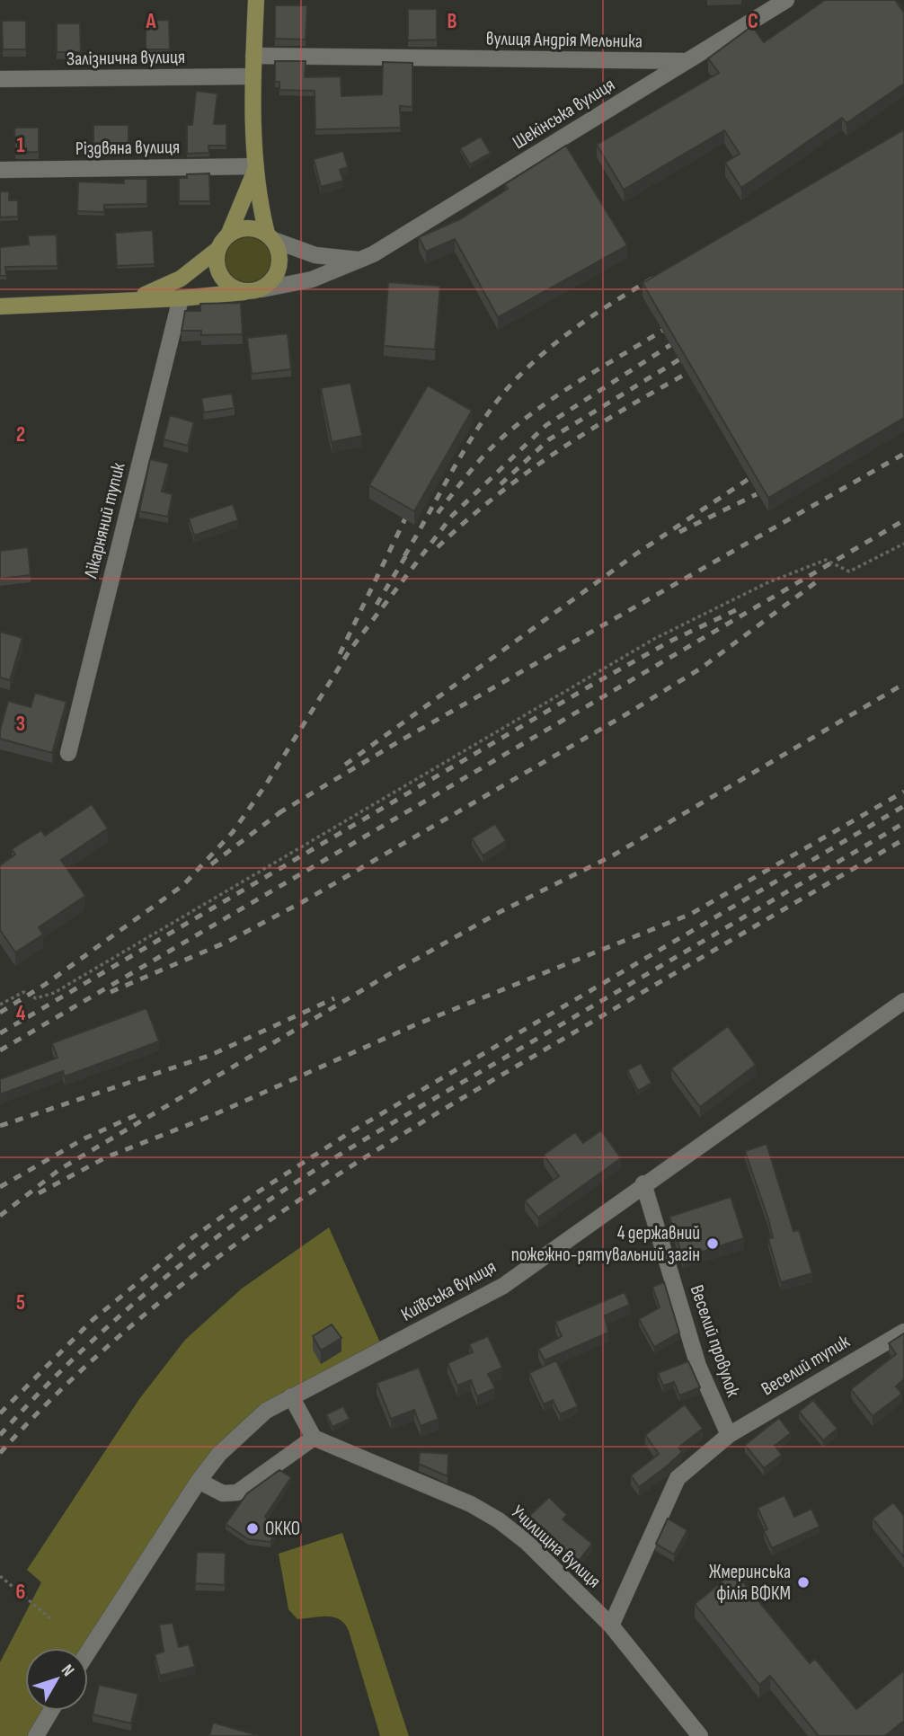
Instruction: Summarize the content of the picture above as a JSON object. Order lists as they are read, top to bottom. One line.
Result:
{"streets":{"street":["вулиця Андрія Мельника","Залізнична вулиця","Шекінська вулиця","Різдвяна вулиця","Лікарняний тупик","Київська вулиця","Веселий провулок","Веселий тупик","Училищна вулиця"]},"crossings":[["вулиця Андрія Мельника","Шекінська вулиця"],["Київська вулиця","Веселий провулок"],["Веселий провулок","Веселий тупик"]],"places":["4 державний пожежно-рятувальний загін","ОККО","Жмеринська філія ВФКМ"],"north":"top right","grid":{"columns":["A","B","C"],"rows":["1","2","3","4","5","6"]}}
